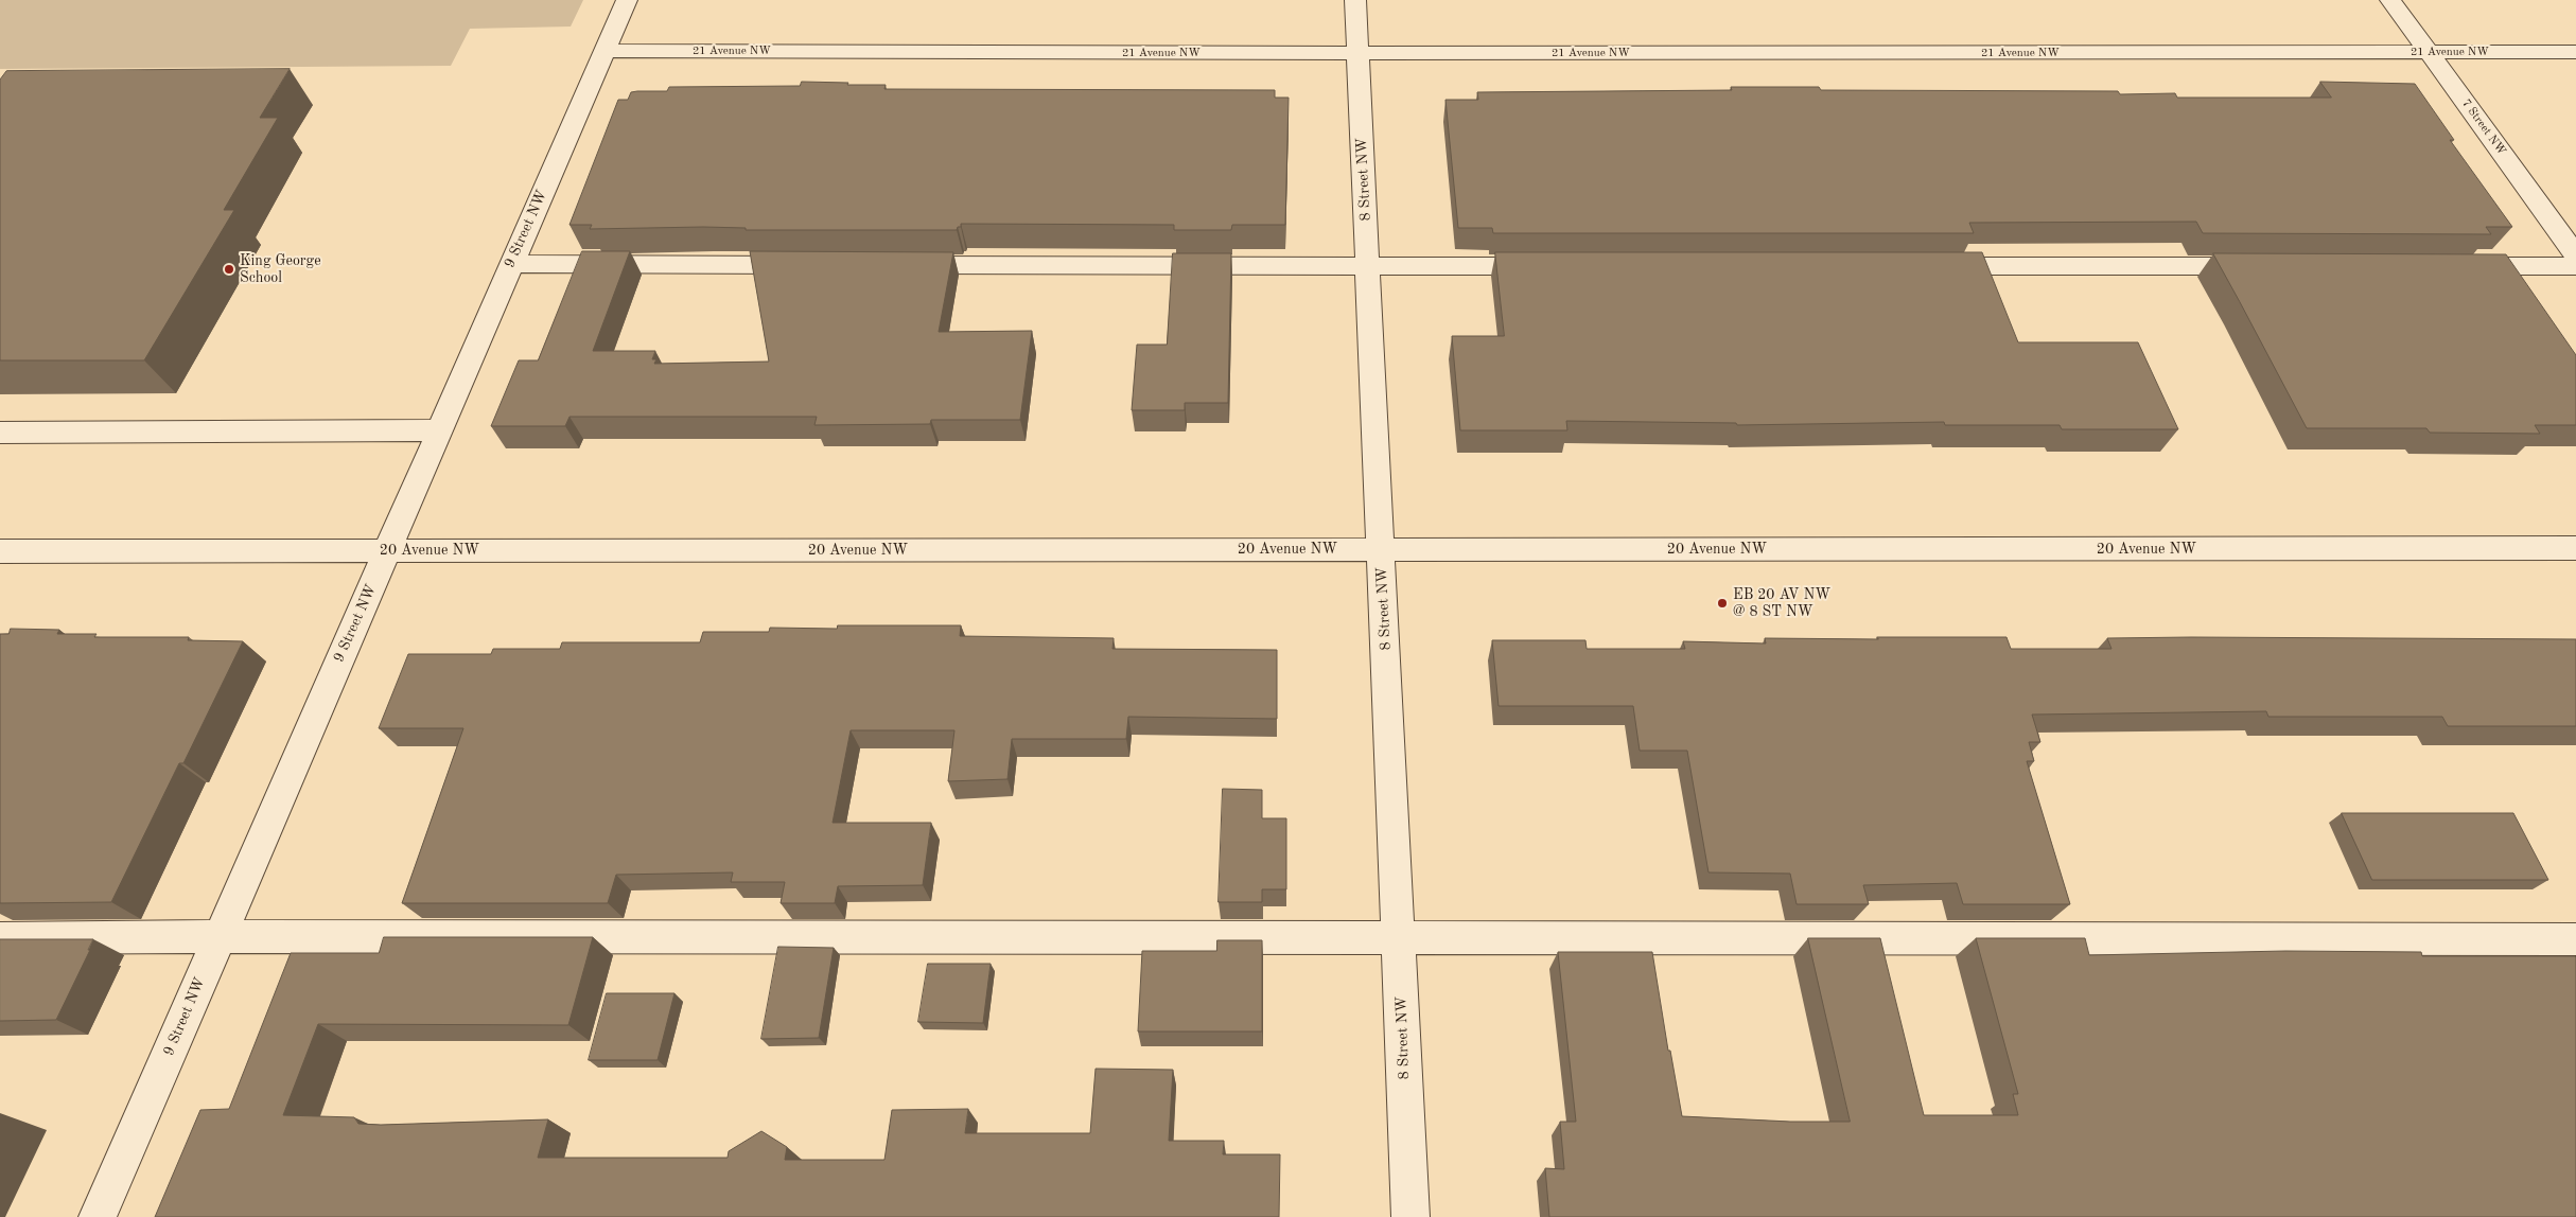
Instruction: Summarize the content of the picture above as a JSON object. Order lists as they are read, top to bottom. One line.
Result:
{"streets":{"street":["21 Avenue NW","7 Street NW","8 Street NW","9 Street NW","20 Avenue NW"]},"crossings":[["21 Avenue NW","7 Street NW"],["21 Avenue NW","8 Street NW"],["21 Avenue NW","9 Street NW"],["8 Street NW","20 Avenue NW"],["9 Street NW","20 Avenue NW"]],"places":["King George School","EB 20 AV NW @ 8 ST NW"]}
